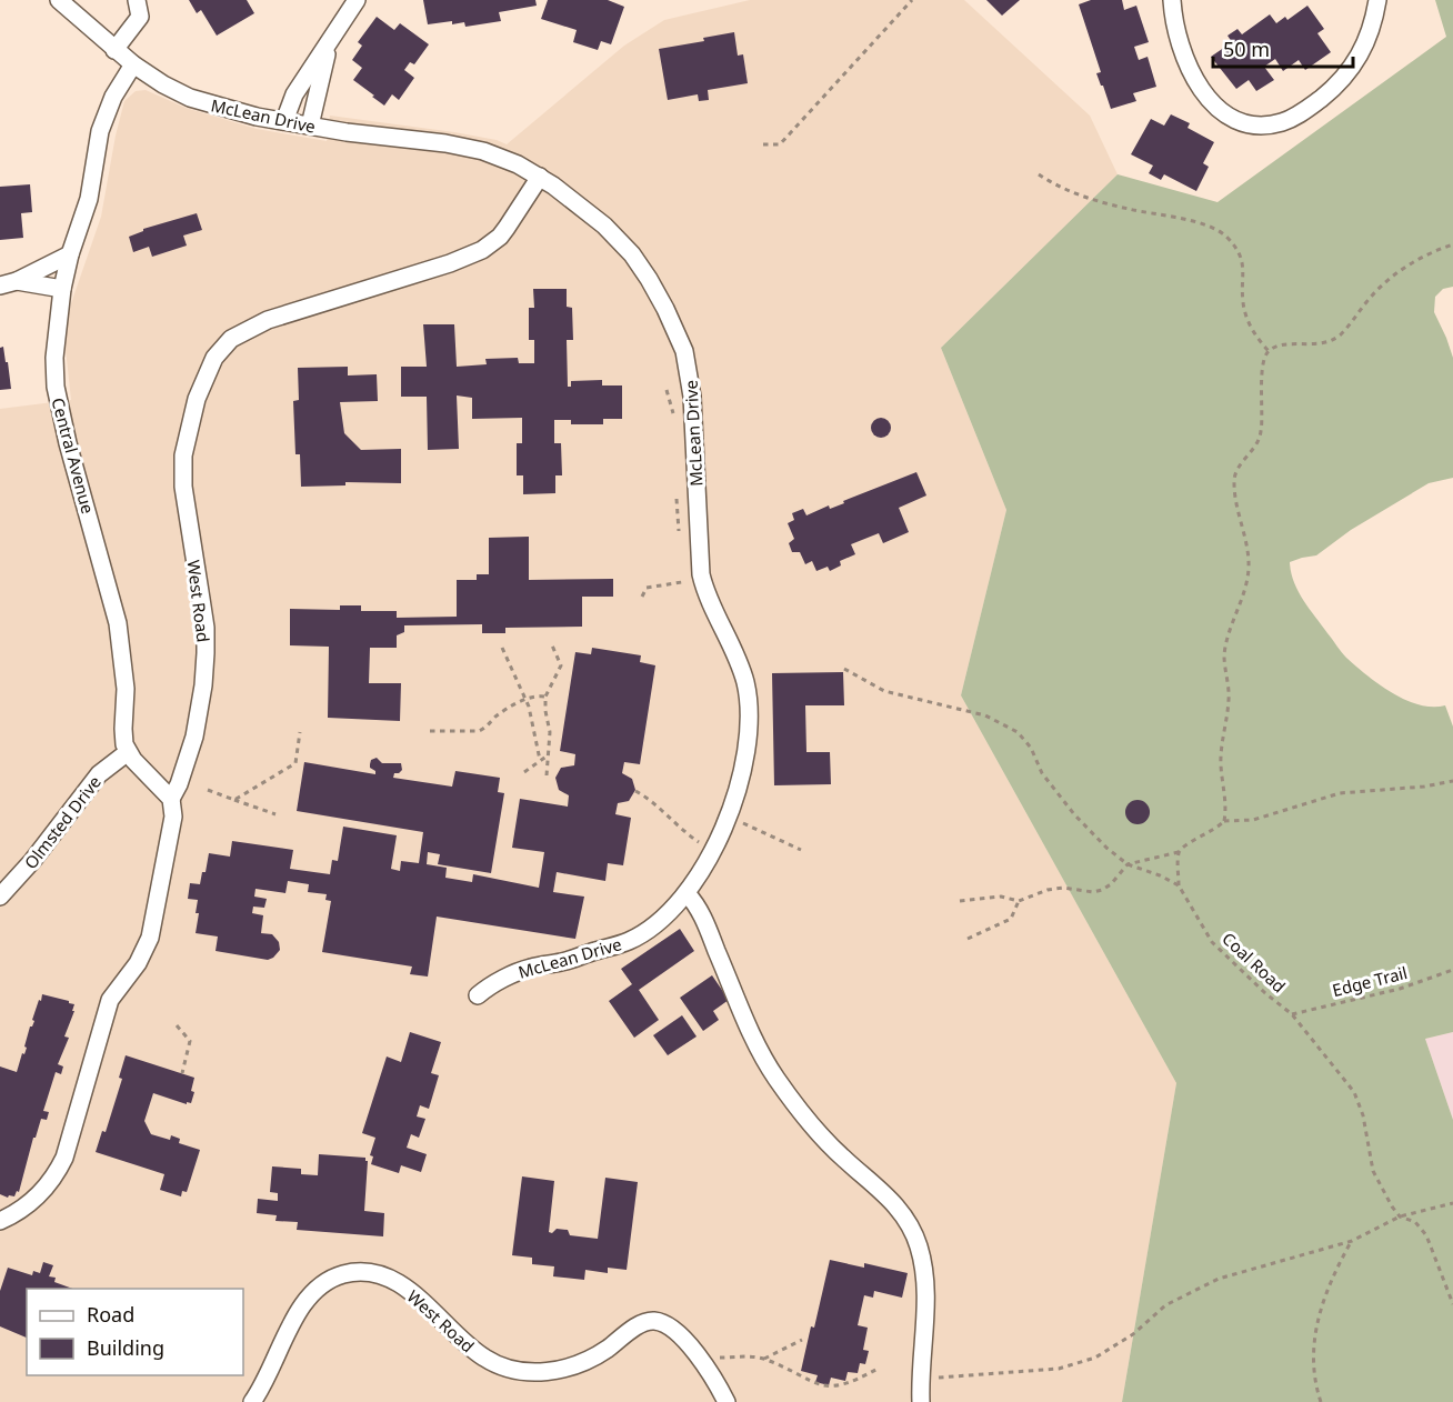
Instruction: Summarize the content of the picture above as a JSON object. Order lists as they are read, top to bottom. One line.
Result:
{"streets":{"street":["McLean Drive","Central Avenue","West Road","Olmsted Drive"],"path":["Coal Road","Edge Trail"]},"crossings":[["McLean Drive","Central Avenue"],["McLean Drive","West Road"],["Central Avenue","Olmsted Drive"],["Coal Road","Edge Trail"]],"legend":["Road","Building"],"scale_bar":"50 m"}
